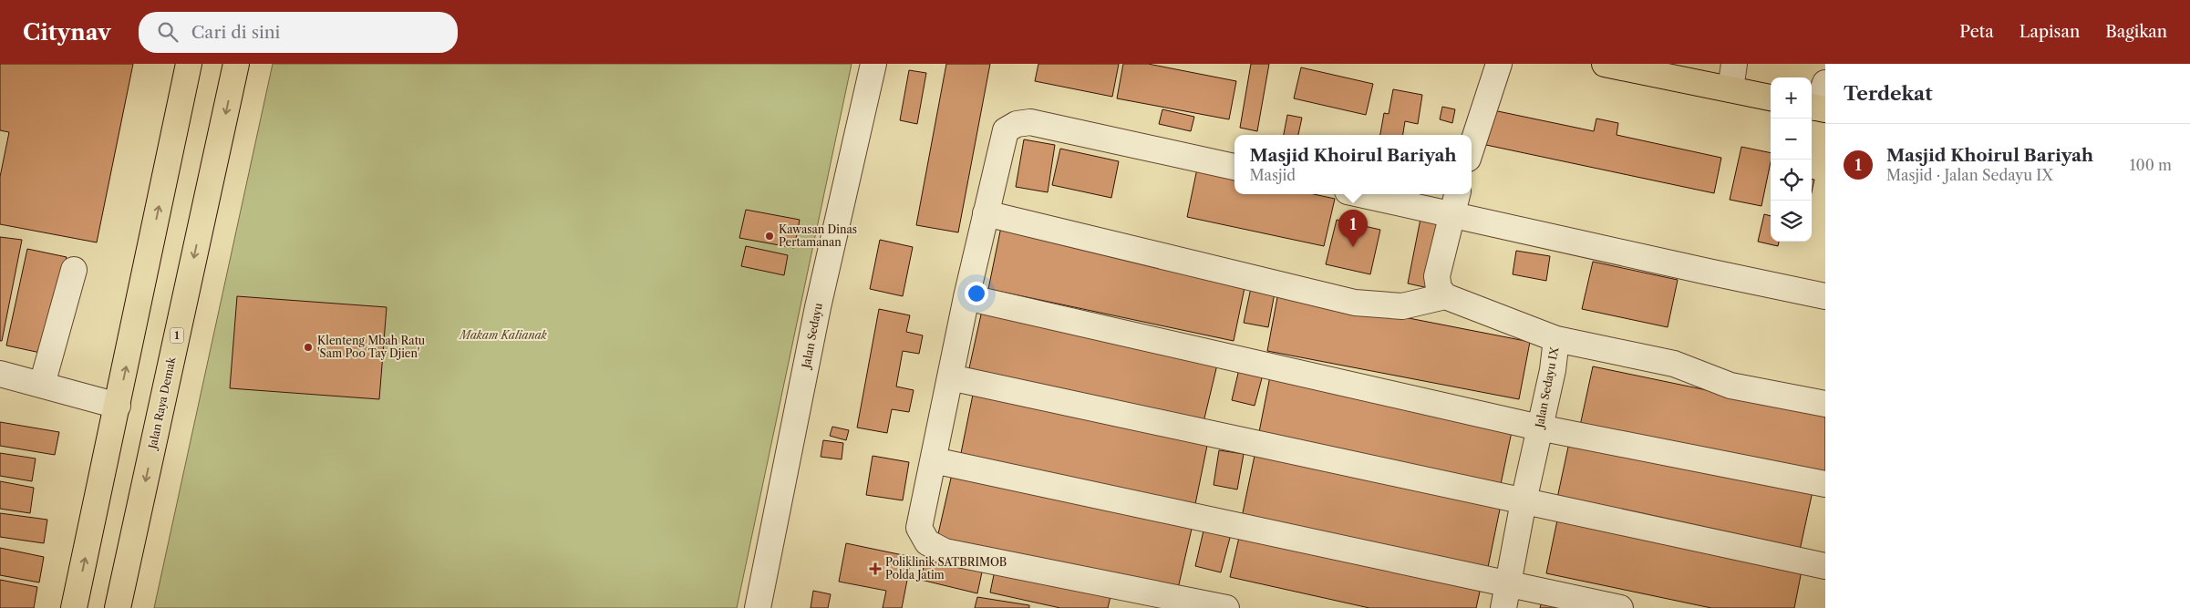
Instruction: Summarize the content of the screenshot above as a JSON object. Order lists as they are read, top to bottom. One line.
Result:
{"streets":{"highway":["1","Jalan Raya Demak"],"street":["Jalan Sedayu","Jalan Sedayu IX"]},"parks":["Makam Kalianak"],"places":{"other":["Kawasan Dinas Pertamanan","Klenteng Mbah Ratu 'Sam Poo Tay Djien'"],"health":["Poliklinik SATBRIMOB Polda Jatim"]},"page":{"header":"Citynav","search":"Cari di sini","nav":["Peta","Lapisan","Bagikan"],"heading":"Terdekat","map_buttons":["+","−"],"list":[{"mark":"1","name":"Masjid Khoirul Bariyah","note":"Masjid · Jalan Sedayu IX","value":"100 m"}],"popup":["Masjid Khoirul Bariyah","Masjid"],"pins":"1"}}
